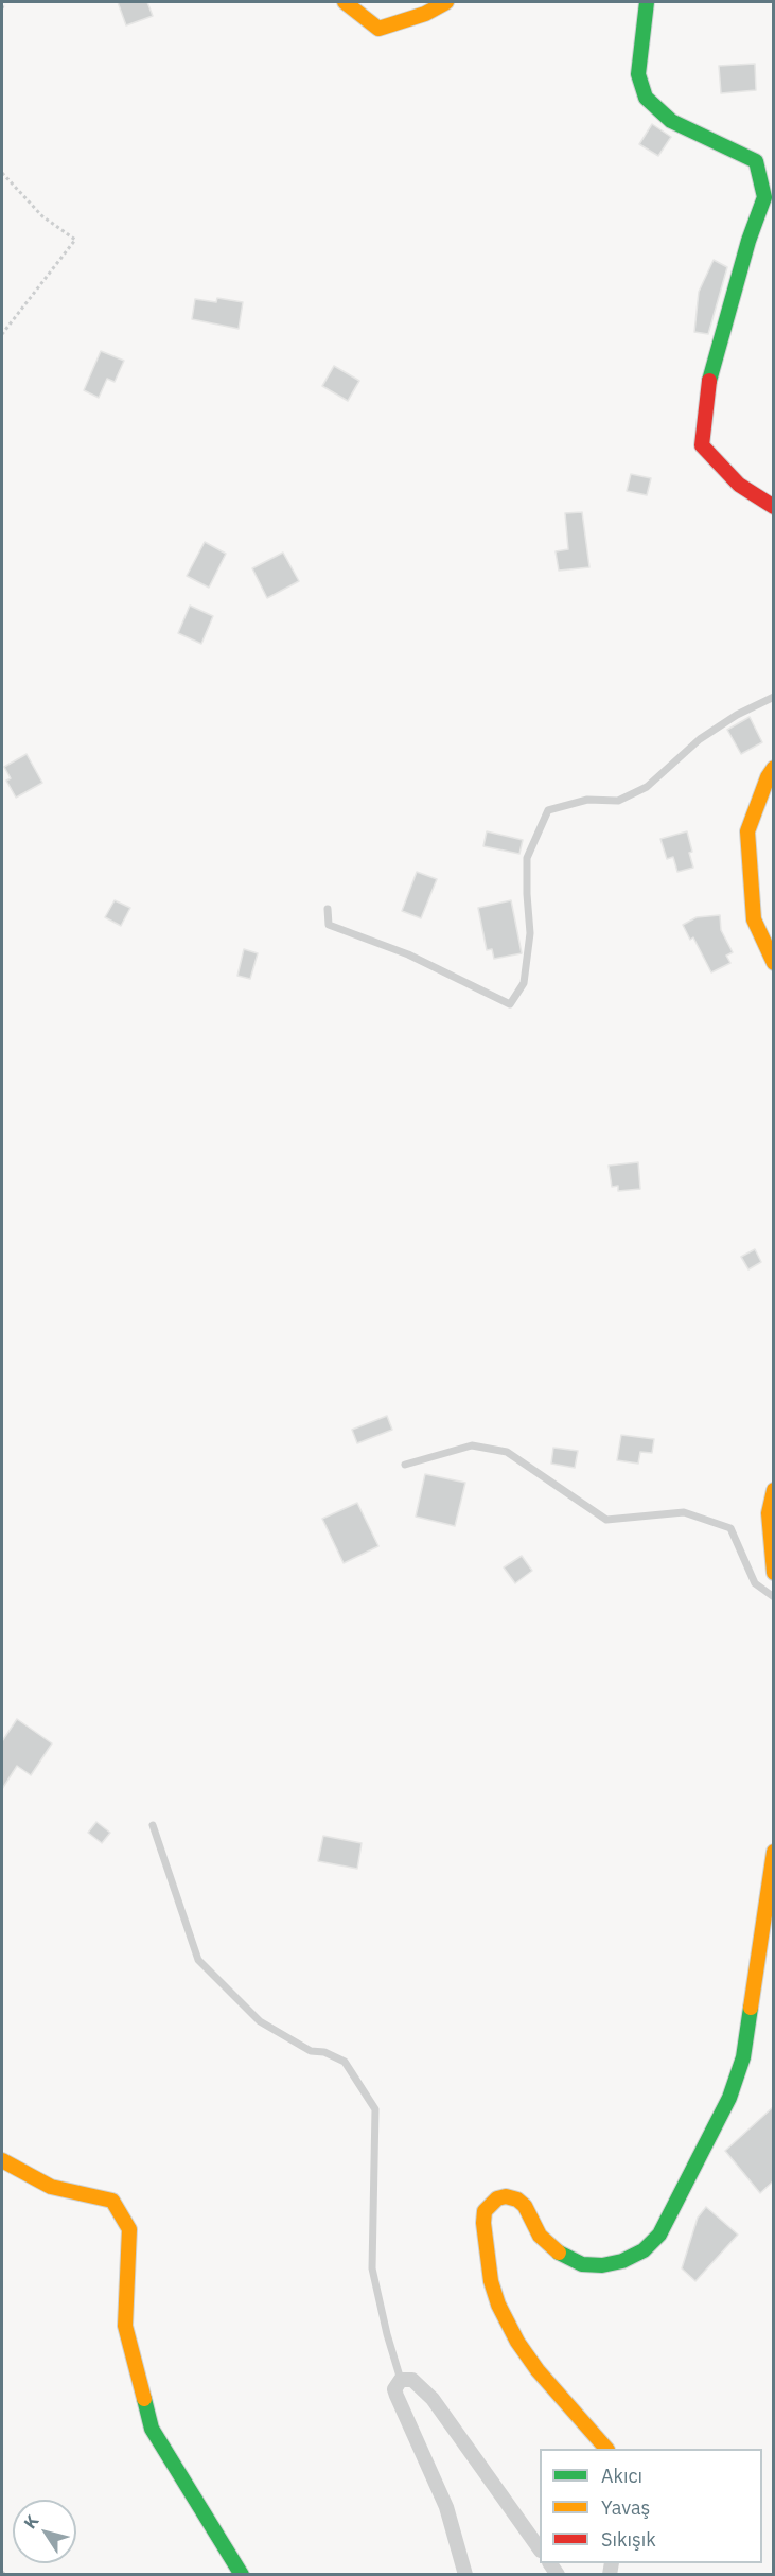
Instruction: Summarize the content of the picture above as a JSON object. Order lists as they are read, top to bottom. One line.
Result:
{"legend":["Akıcı","Yavaş","Sıkışık"],"north":"top left"}
